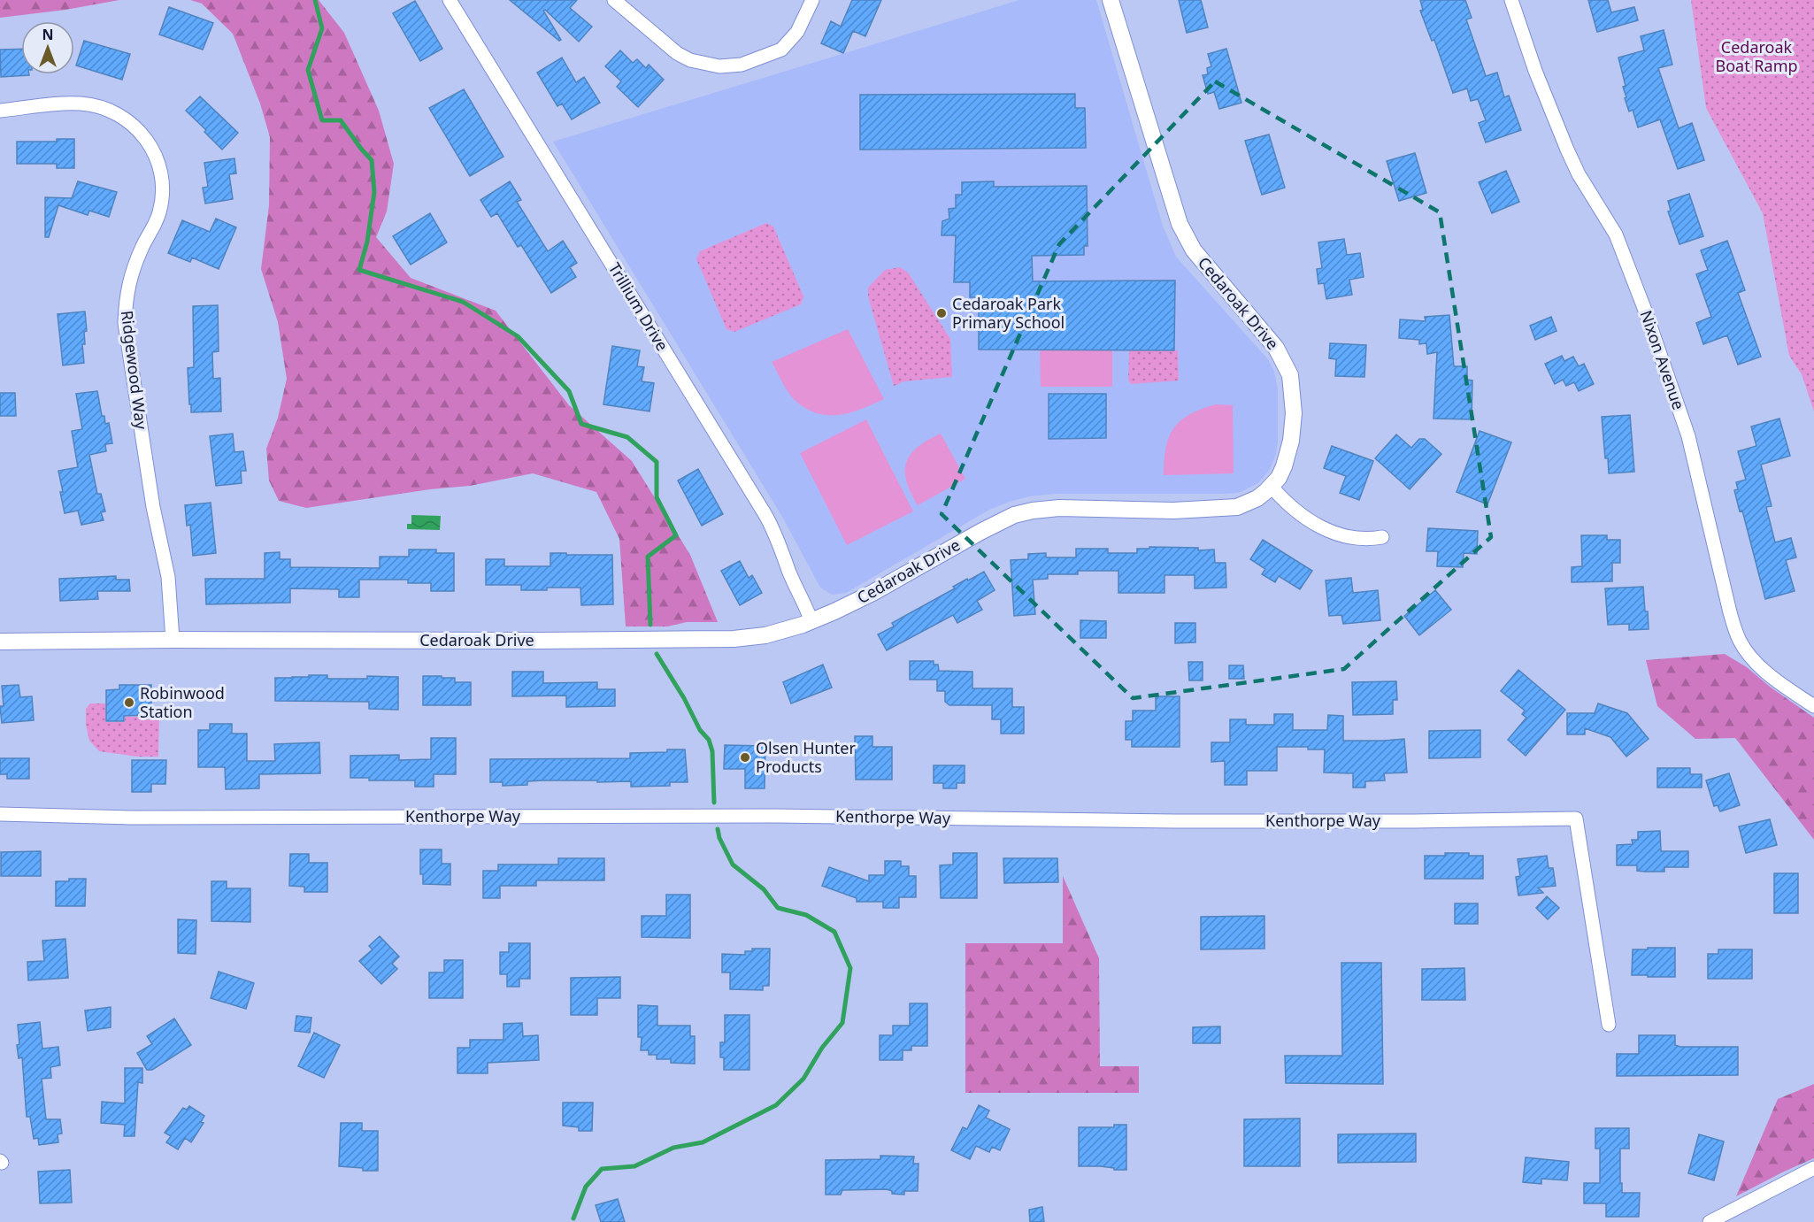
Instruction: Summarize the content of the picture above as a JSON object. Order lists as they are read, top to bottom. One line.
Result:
{"streets":{"street":["Cedaroak Drive","Trillium Drive","Nixon Avenue","Ridgewood Way","Kenthorpe Way"]},"crossings":[["Cedaroak Drive","Trillium Drive"],["Cedaroak Drive","Ridgewood Way"]],"parks":["Cedaroak Boat Ramp"],"places":["Cedaroak Park Primary School","Robinwood Station","Olsen Hunter Products"],"north":"top"}
